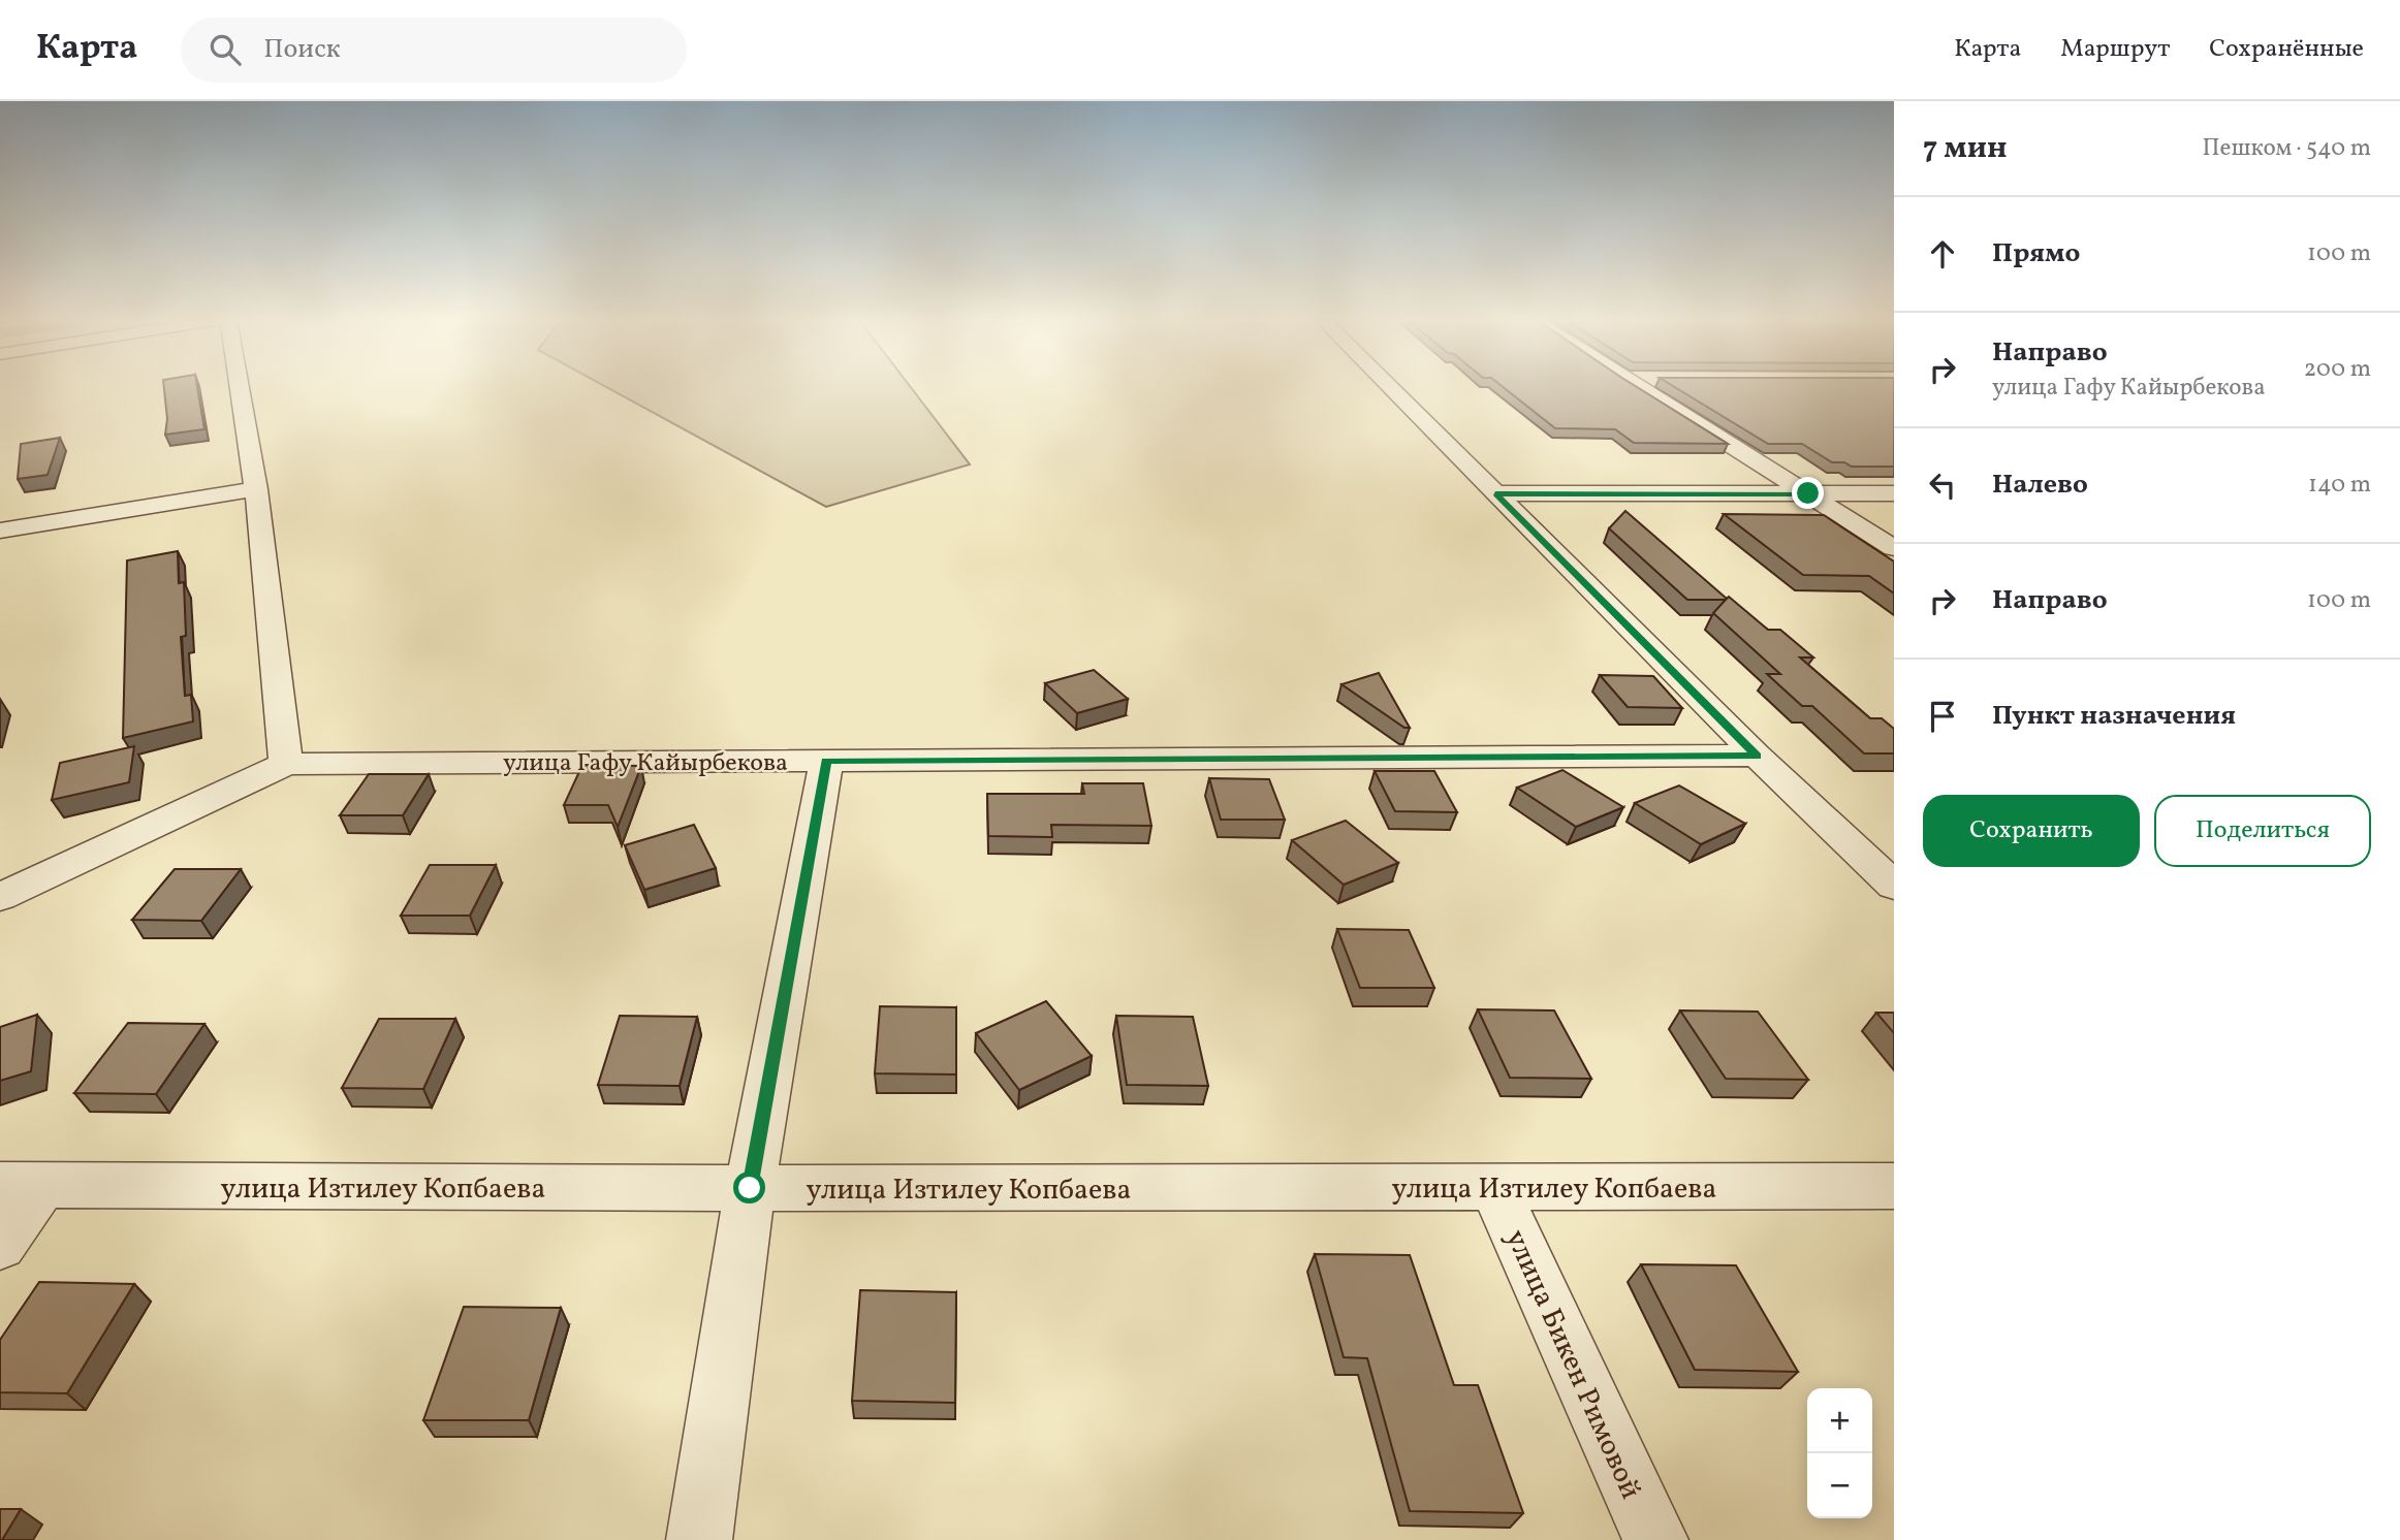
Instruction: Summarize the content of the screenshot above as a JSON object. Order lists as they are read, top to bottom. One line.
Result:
{"streets":{"street":["улица Гафу Кайырбекова","улица Изтилеу Копбаева","улица Бикен Римовой"]},"crossings":[["улица Изтилеу Копбаева","улица Бикен Римовой"]],"page":{"header":"Карта","search":"Поиск","nav":["Карта","Маршрут","Сохранённые"],"heading":["7 мин","Пешком · 540 m"],"list":[["Прямо","100 m"],["Направо","улица Гафу Кайырбекова","200 m"],["Налево","140 m"],["Направо","100 m"],"Пункт назначения"],"buttons":["Сохранить","Поделиться"],"map_buttons":["+","−"]}}
